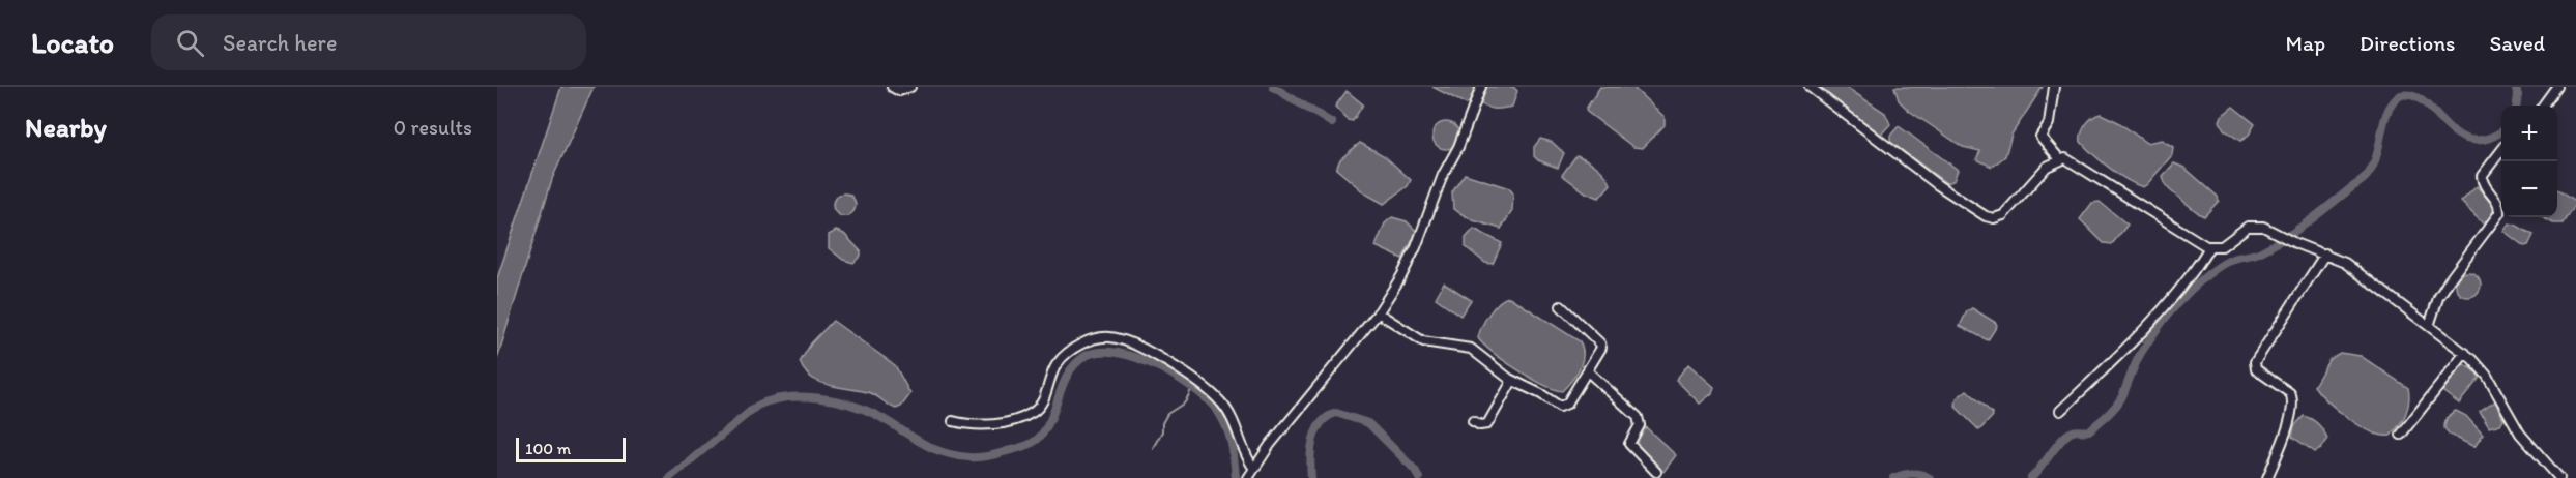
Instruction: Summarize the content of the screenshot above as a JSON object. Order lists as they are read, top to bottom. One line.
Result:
{"scale_bar":"100 m","page":{"header":"Locato","search":"Search here","nav":["Map","Directions","Saved"],"heading":["Nearby","0 results"],"map_buttons":["+","−"],"scale":"100 m"}}
